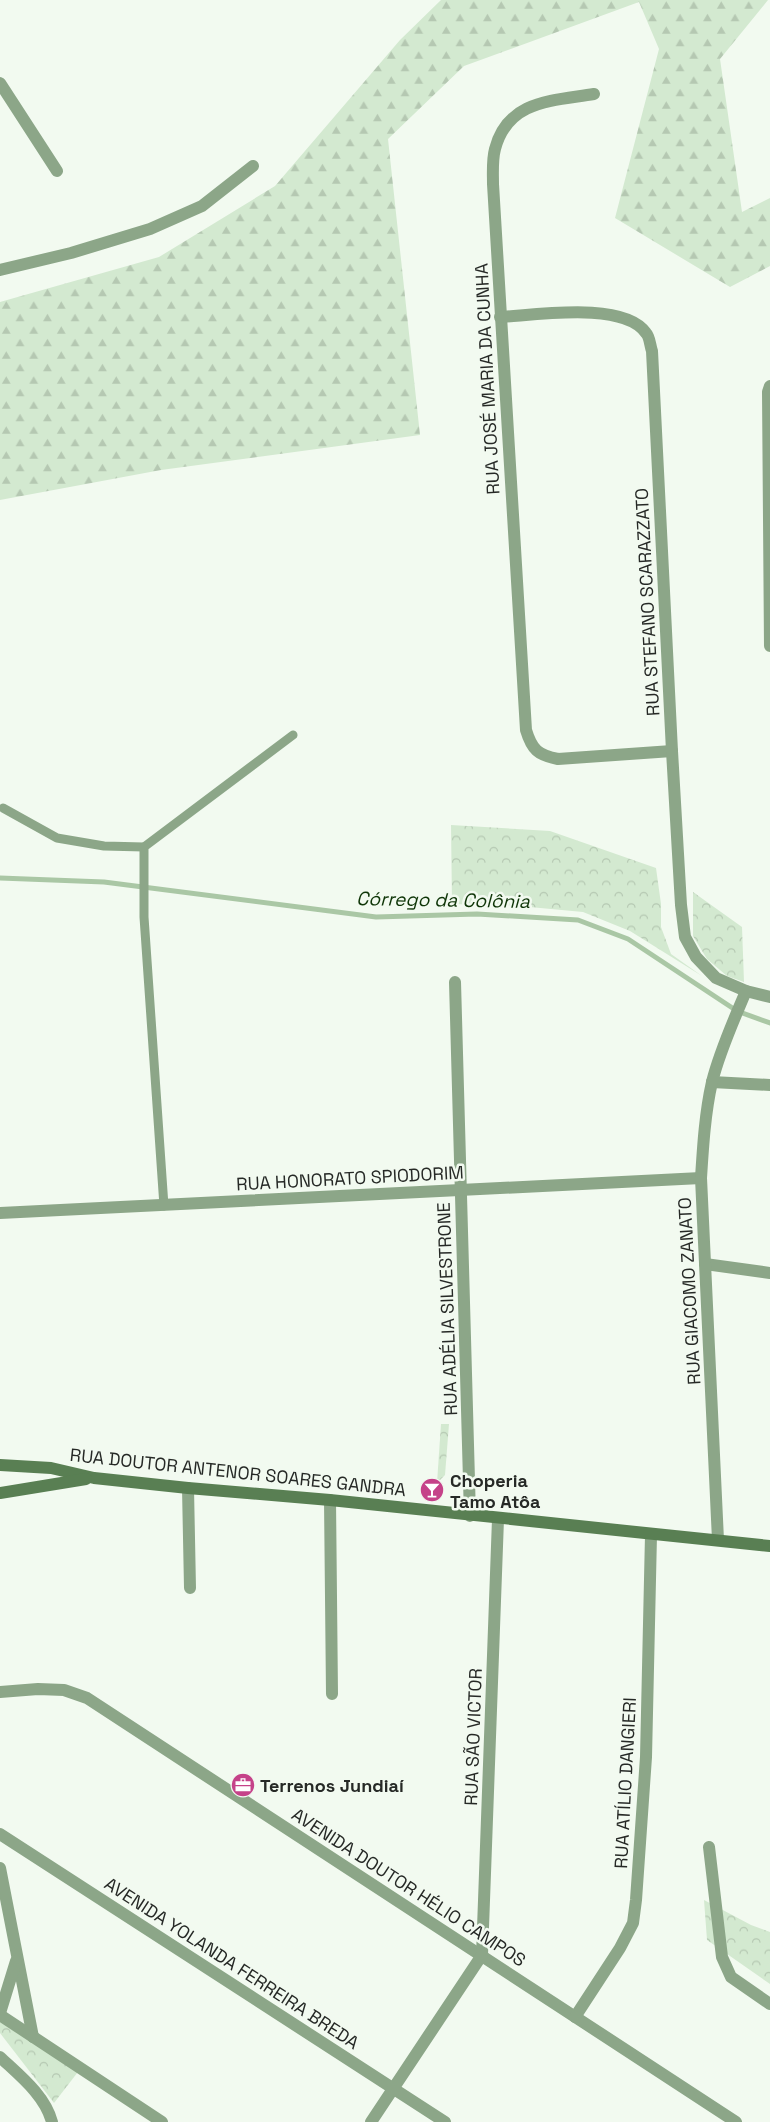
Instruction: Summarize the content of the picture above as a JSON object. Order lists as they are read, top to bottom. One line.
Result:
{"streets":{"main road":["RUA DOUTOR ANTENOR SOARES GANDRA"],"street":["RUA JOSÉ MARIA DA CUNHA","RUA STEFANO SCARAZZATO","RUA HONORATO SPIODORIM","RUA GIACOMO ZANATO","RUA ADÉLIA SILVESTRONE","RUA SÃO VICTOR","RUA ATÍLIO DANGIERI","AVENIDA DOUTOR HÉLIO CAMPOS","AVENIDA YOLANDA FERREIRA BREDA"]},"crossings":[["RUA JOSÉ MARIA DA CUNHA","RUA STEFANO SCARAZZATO"],["RUA STEFANO SCARAZZATO","RUA GIACOMO ZANATO"],["RUA HONORATO SPIODORIM","RUA GIACOMO ZANATO"],["RUA HONORATO SPIODORIM","RUA ADÉLIA SILVESTRONE"],["RUA GIACOMO ZANATO","RUA DOUTOR ANTENOR SOARES GANDRA"],["RUA ADÉLIA SILVESTRONE","RUA DOUTOR ANTENOR SOARES GANDRA"],["RUA DOUTOR ANTENOR SOARES GANDRA","RUA SÃO VICTOR"],["RUA DOUTOR ANTENOR SOARES GANDRA","RUA ATÍLIO DANGIERI"],["RUA SÃO VICTOR","AVENIDA DOUTOR HÉLIO CAMPOS"],["RUA ATÍLIO DANGIERI","AVENIDA DOUTOR HÉLIO CAMPOS"]],"water":["Córrego da Colônia"],"places":{"bar":["Choperia Tamo Atôa"],"office":["Terrenos Jundiaí"]}}
